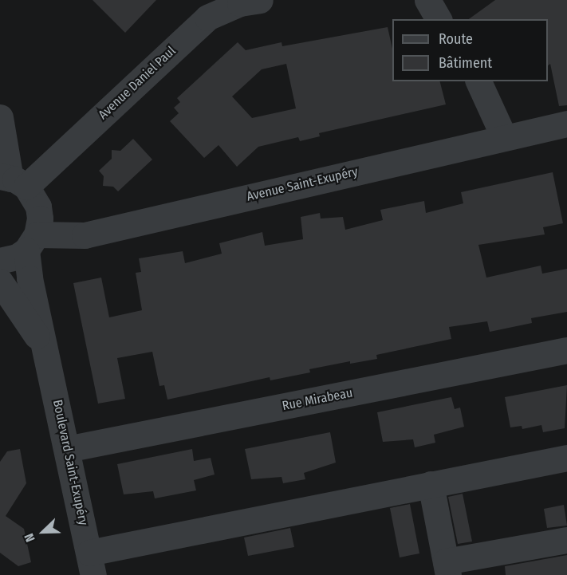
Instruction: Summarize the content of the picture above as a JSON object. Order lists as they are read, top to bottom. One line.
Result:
{"streets":{"street":["Avenue Daniel Paul","Avenue Saint-Exupéry","Rue Mirabeau","Boulevard Saint-Exupéry"]},"crossings":[["Avenue Daniel Paul","Boulevard Saint-Exupéry"],["Avenue Saint-Exupéry","Boulevard Saint-Exupéry"],["Rue Mirabeau","Boulevard Saint-Exupéry"]],"legend":["Route","Bâtiment"],"north":"bottom left"}
